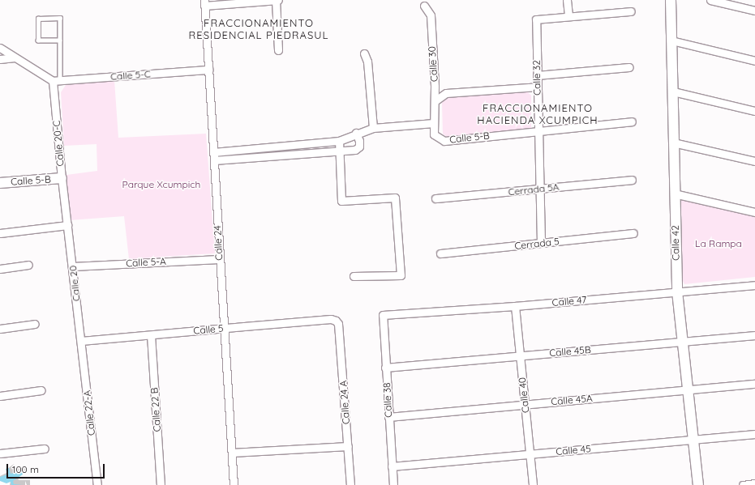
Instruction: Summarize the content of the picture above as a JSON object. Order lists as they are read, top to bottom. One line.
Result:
{"streets":{"street":["Calle 30","Calle 5-C","Calle 32","Calle 5-B","Calle 20-C","Cerrada 5A","Calle 24","Calle 42","Cerrada 5","Calle 5-A","Calle 20","Calle 47","Calle 5","Calle 45B","Calle 40","Calle 38","Calle 45A","Calle 24 A","Calle 22 B","Calle 22-A","Calle 45"]},"crossings":[["Calle 30","Calle 5-B"],["Calle 5-C","Calle 20-C"],["Calle 5-C","Calle 24"],["Calle 32","Calle 5-B"],["Calle 32","Cerrada 5A"],["Calle 32","Cerrada 5"],["Calle 5-B","Calle 20-C"],["Calle 20-C","Calle 20"],["Calle 24","Calle 5-A"],["Calle 24","Calle 5"],["Calle 42","Calle 47"],["Calle 42","Calle 45B"],["Calle 42","Calle 45A"],["Calle 42","Calle 45"],["Calle 5-A","Calle 20"],["Calle 20","Calle 5"],["Calle 20","Calle 22-A"],["Calle 47","Calle 40"],["Calle 47","Calle 38"],["Calle 5","Calle 24 A"],["Calle 5","Calle 22 B"],["Calle 5","Calle 22-A"],["Calle 45B","Calle 40"],["Calle 45B","Calle 38"],["Calle 40","Calle 45A"],["Calle 40","Calle 45"],["Calle 38","Calle 45A"],["Calle 38","Calle 45"]],"districts":["FRACCIONAMIENTO RESIDENCIAL PIEDRASUL","FRACCIONAMIENTO HACIENDA XCUMPICH"],"parks":["Parque Xcumpich","La Rampa"],"scale_bar":"100 m"}
